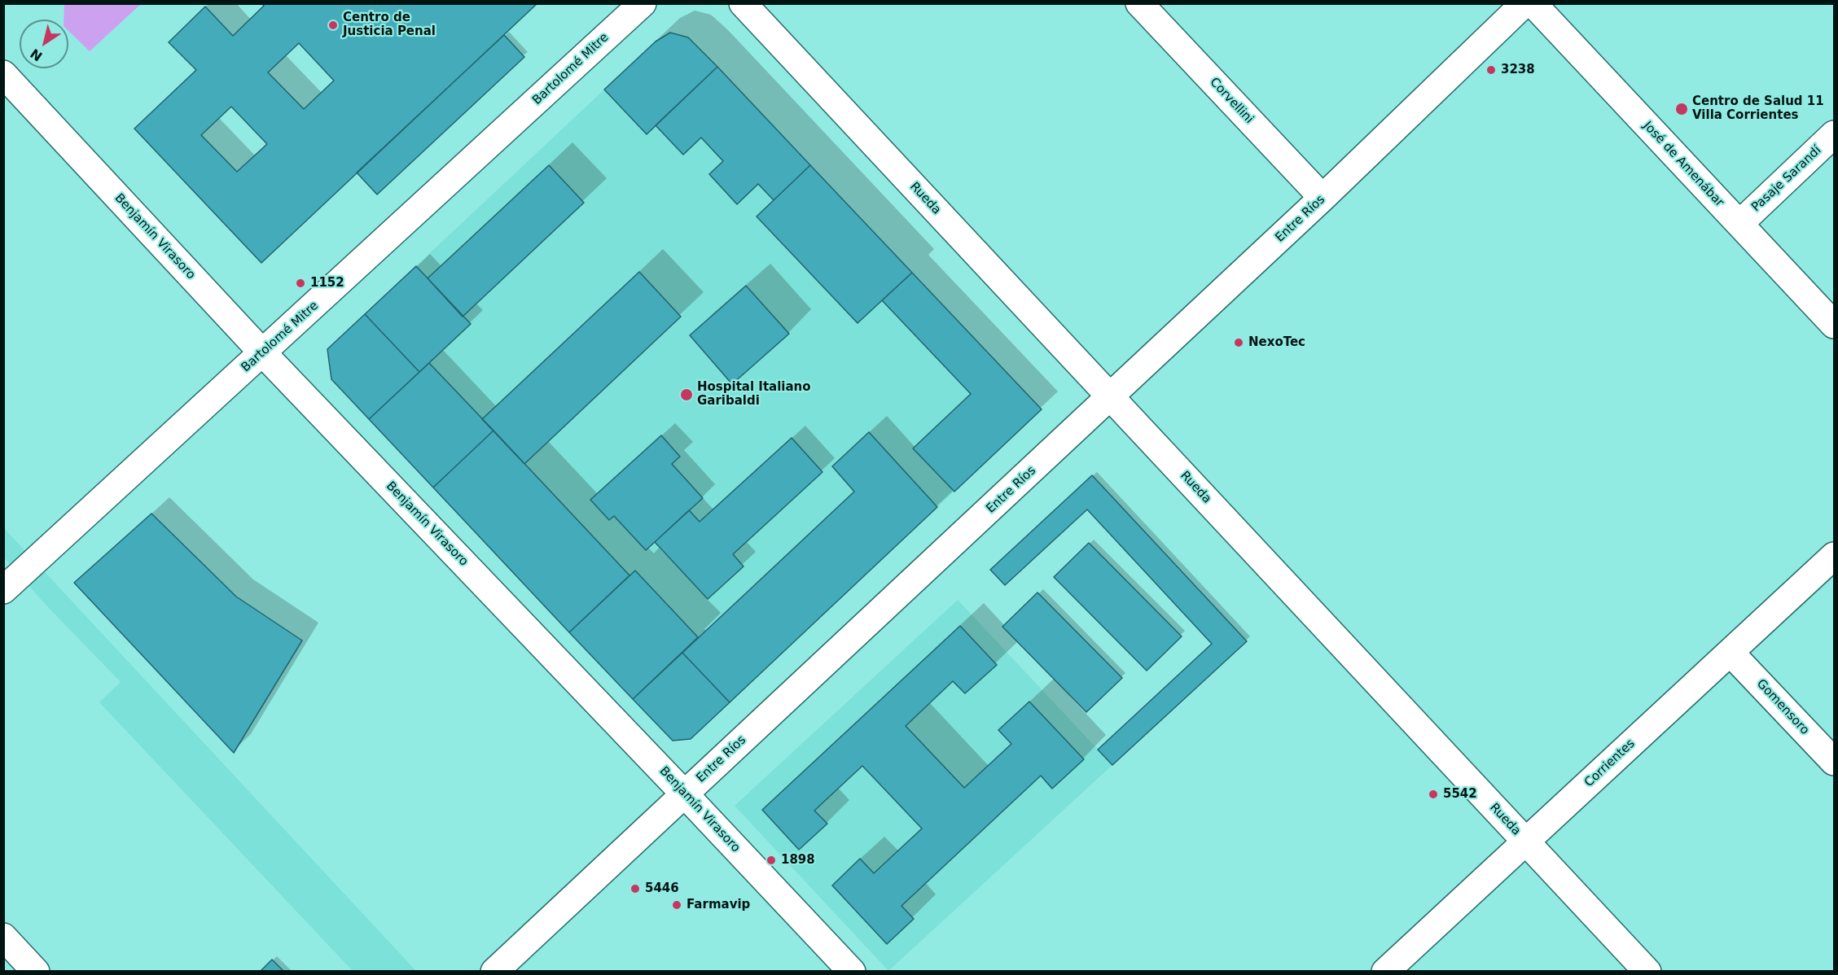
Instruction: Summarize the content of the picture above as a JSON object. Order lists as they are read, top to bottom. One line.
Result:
{"streets":{"street":["Bartolomé Mitre","Corvellini","José de Amenábar","Pasaje Sarandí","Rueda","Entre Ríos","Benjamín Virasoro","Gomensoro","Corrientes"]},"crossings":[["Bartolomé Mitre","Benjamín Virasoro"],["Corvellini","Entre Ríos"],["José de Amenábar","Pasaje Sarandí"],["Rueda","Entre Ríos"],["Rueda","Corrientes"],["Entre Ríos","Benjamín Virasoro"],["Gomensoro","Corrientes"]],"places":["Centro de Justicia Penal","3238","Centro de Salud 11 Villa Corrientes","1152","NexoTec","Hospital Italiano Garibaldi","5542","1898","5446","Farmavip"],"north":"bottom left"}
